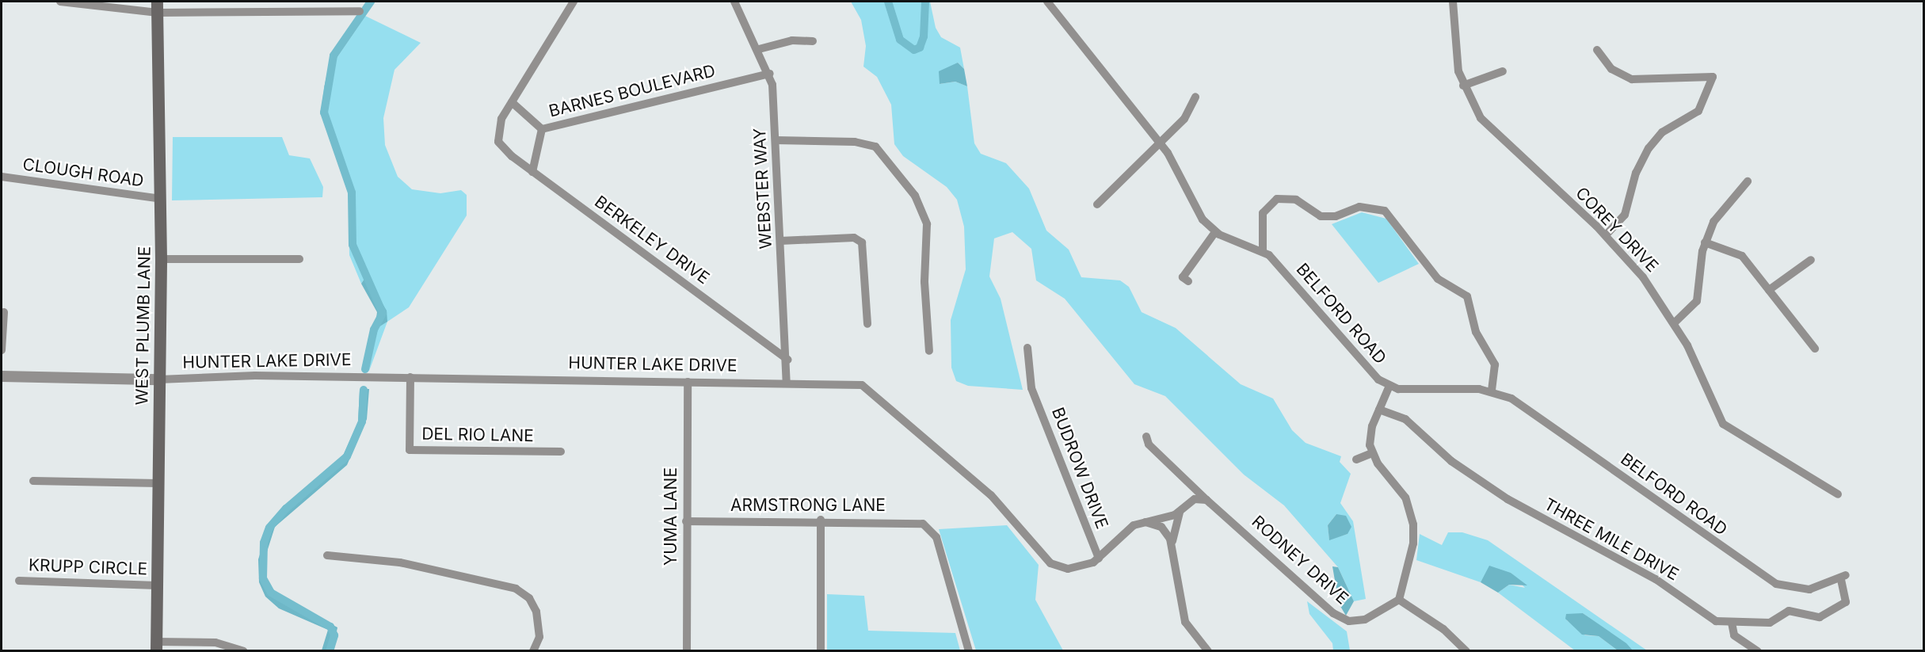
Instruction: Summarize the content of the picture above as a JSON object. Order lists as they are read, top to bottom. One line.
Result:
{"streets":{"main road":["WEST PLUMB LANE"],"street":["BARNES BOULEVARD","CLOUGH ROAD","WEBSTER WAY","COREY DRIVE","BERKELEY DRIVE","BELFORD ROAD","HUNTER LAKE DRIVE","DEL RIO LANE","BUDROW DRIVE","ARMSTRONG LANE","YUMA LANE","THREE MILE DRIVE","RODNEY DRIVE","KRUPP CIRCLE"]},"crossings":[["BARNES BOULEVARD","WEBSTER WAY"],["BARNES BOULEVARD","BERKELEY DRIVE"],["CLOUGH ROAD","WEST PLUMB LANE"],["WEBSTER WAY","BERKELEY DRIVE"],["WEBSTER WAY","HUNTER LAKE DRIVE"],["BELFORD ROAD","THREE MILE DRIVE"],["WEST PLUMB LANE","HUNTER LAKE DRIVE"],["WEST PLUMB LANE","KRUPP CIRCLE"],["HUNTER LAKE DRIVE","DEL RIO LANE"],["HUNTER LAKE DRIVE","BUDROW DRIVE"],["HUNTER LAKE DRIVE","YUMA LANE"],["HUNTER LAKE DRIVE","RODNEY DRIVE"],["ARMSTRONG LANE","YUMA LANE"]]}
